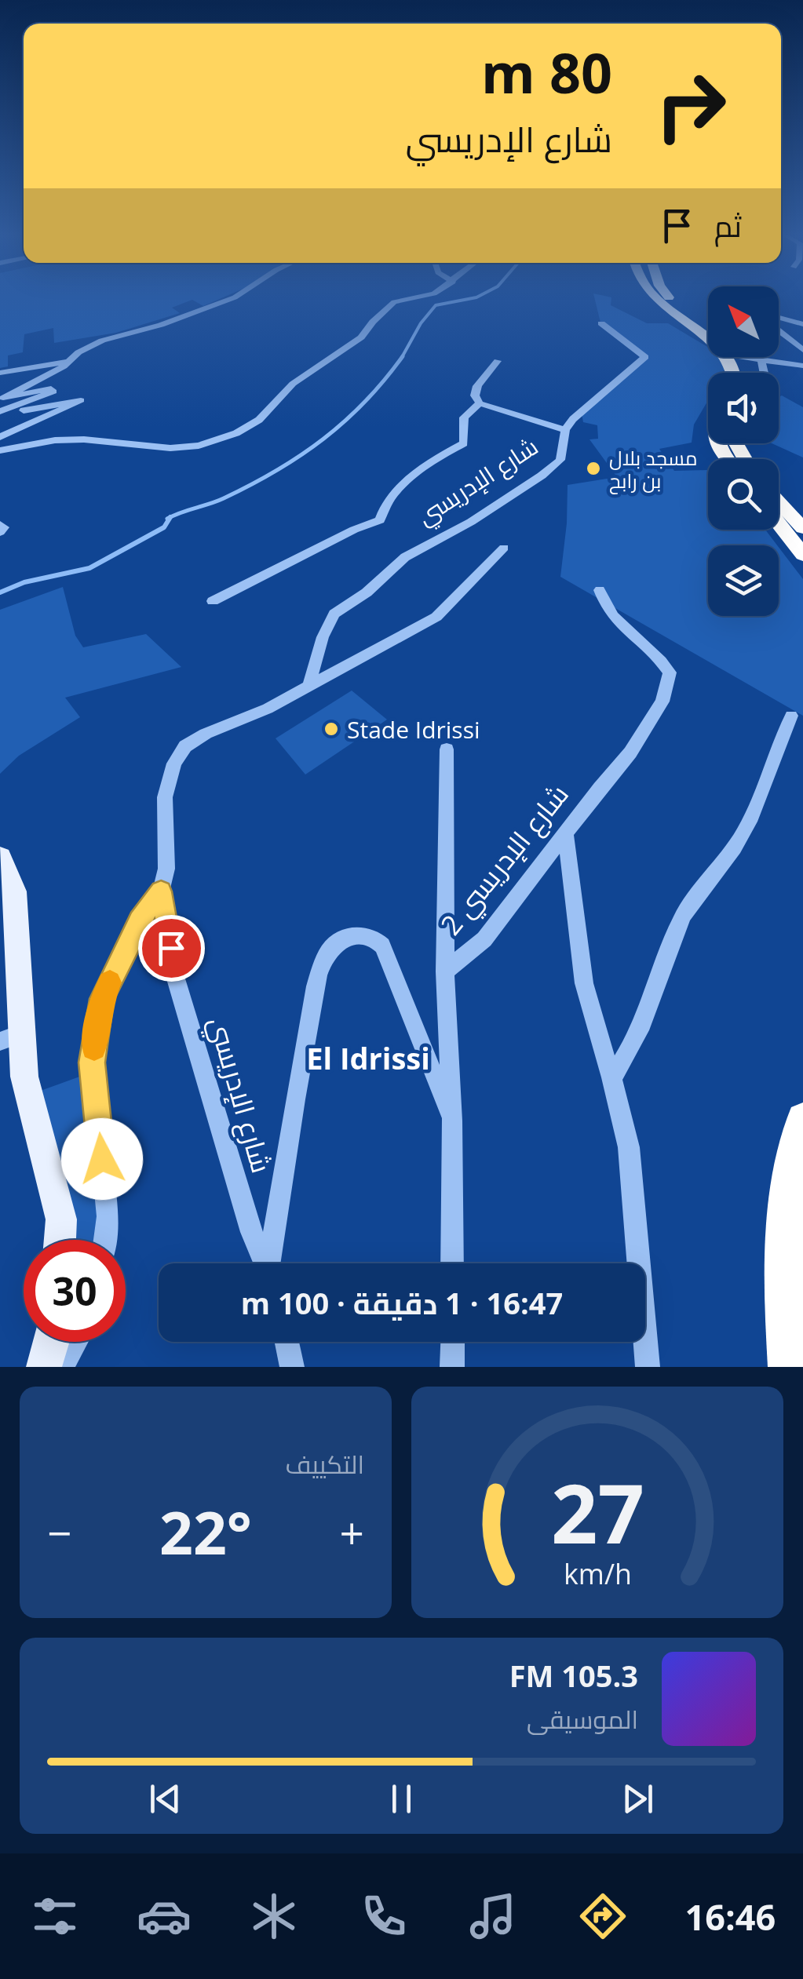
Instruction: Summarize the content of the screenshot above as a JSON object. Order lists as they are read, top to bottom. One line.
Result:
{"streets":{"street":["شارع الإدريسي","شارع الإدريسي 2"]},"crossings":[["شارع الإدريسي","شارع الإدريسي 2"]],"districts":["El Idrissi"],"places":["مسجد بلال بن رابح","Stade Idrissi"],"north":"top left","page":{"turn":["80 m","شارع الإدريسي"],"then":"ثم","limit":"30","trip":"16:47 · 1 دقيقة · 100 m","tile":"التكييف","heat":["−","22°","+"],"song":["105.3 FM","الموسيقى"],"tabs":"16:46","gauge":["27","km/h"]}}
